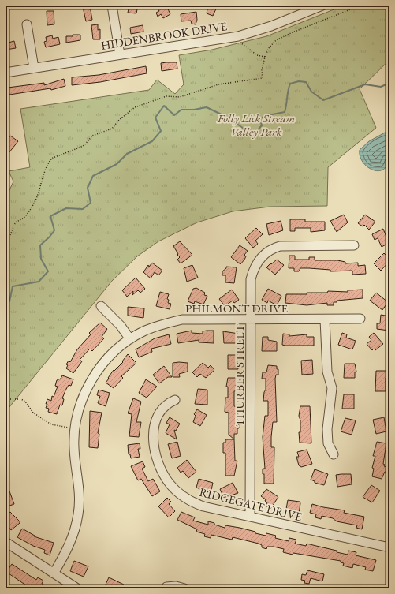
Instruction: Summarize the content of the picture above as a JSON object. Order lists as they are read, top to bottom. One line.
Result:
{"streets":{"street":["HIDDENBROOK DRIVE","PHILMONT DRIVE","THURBER STREET","RIDGEGATE DRIVE"]},"crossings":[["PHILMONT DRIVE","THURBER STREET"],["THURBER STREET","RIDGEGATE DRIVE"]],"parks":["Folly Lick Stream Valley Park"]}
